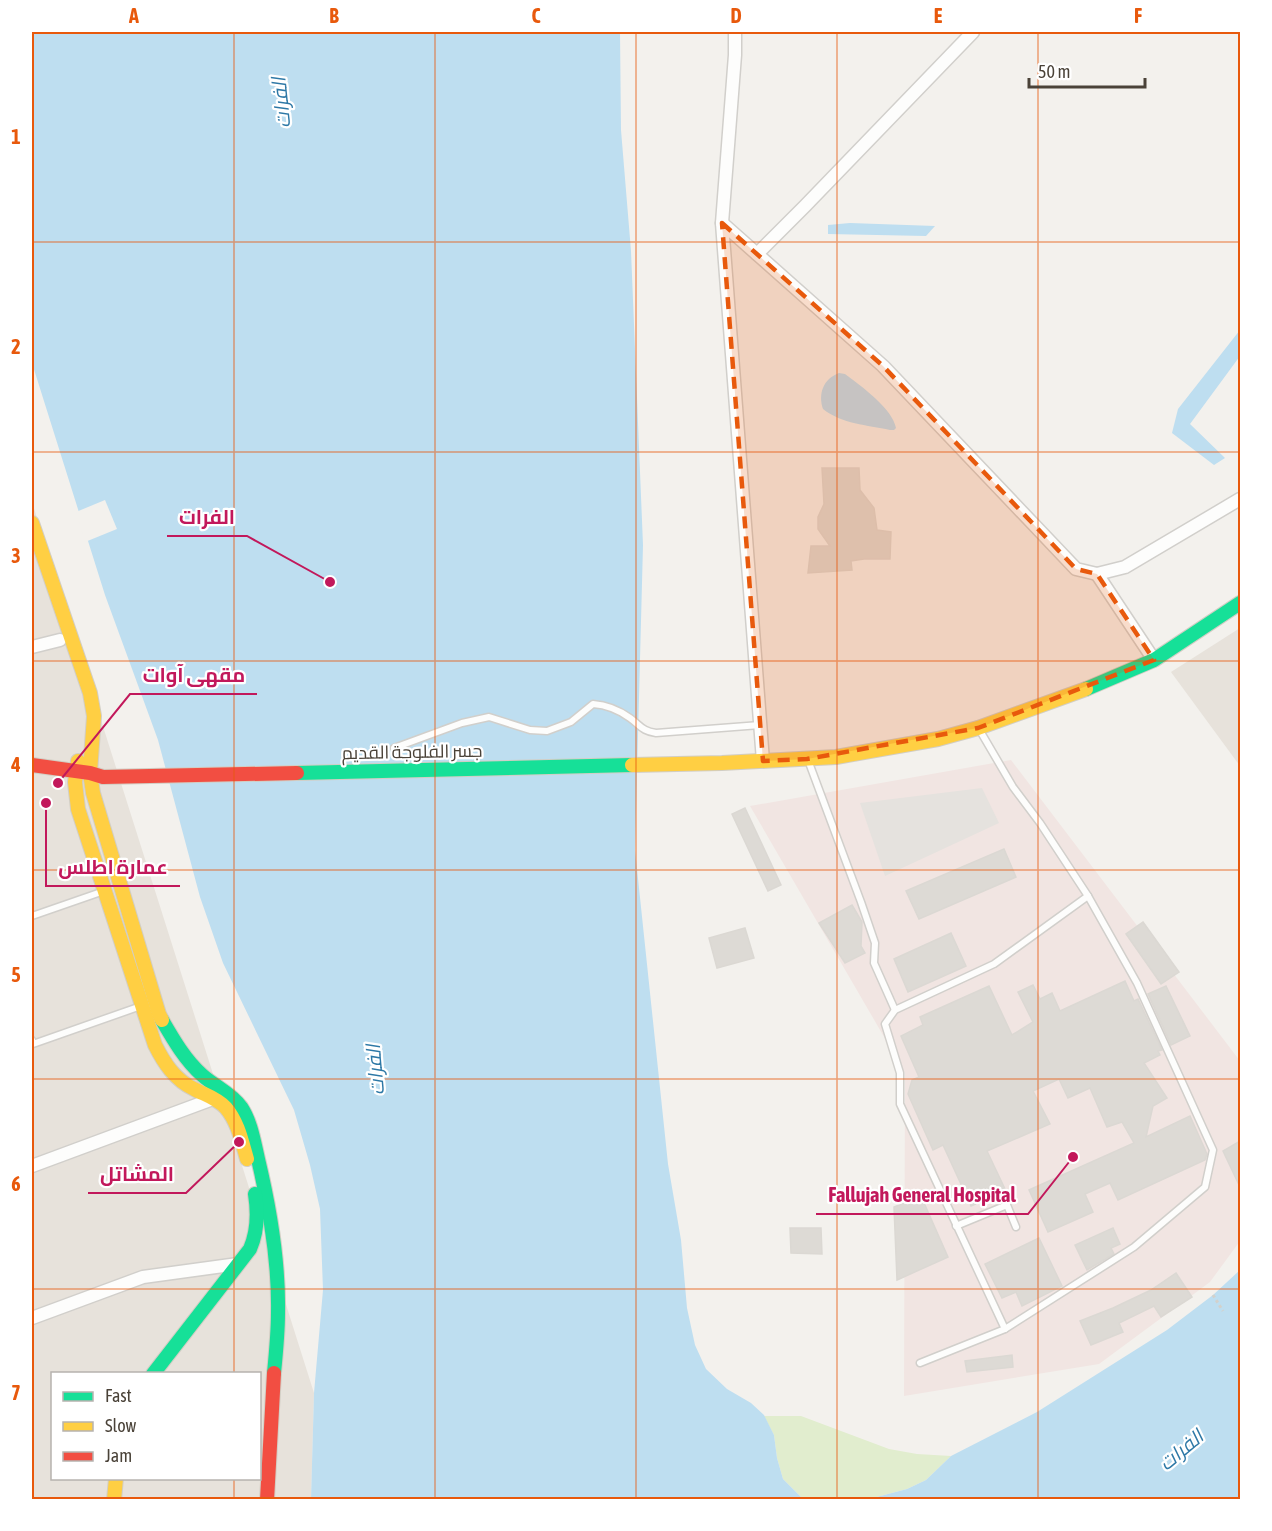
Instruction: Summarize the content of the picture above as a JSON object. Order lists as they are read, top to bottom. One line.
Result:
{"streets":{"street":["جسر الفلوجة القديم"]},"water":["الفرات"],"places":["الفرات","مقهى آوات","عمارة اطلس","المشاتل","Fallujah General Hospital"],"legend":["Fast","Slow","Jam"],"scale_bar":"50 m","grid":{"columns":["A","B","C","D","E","F"],"rows":["1","2","3","4","5","6","7"]}}
